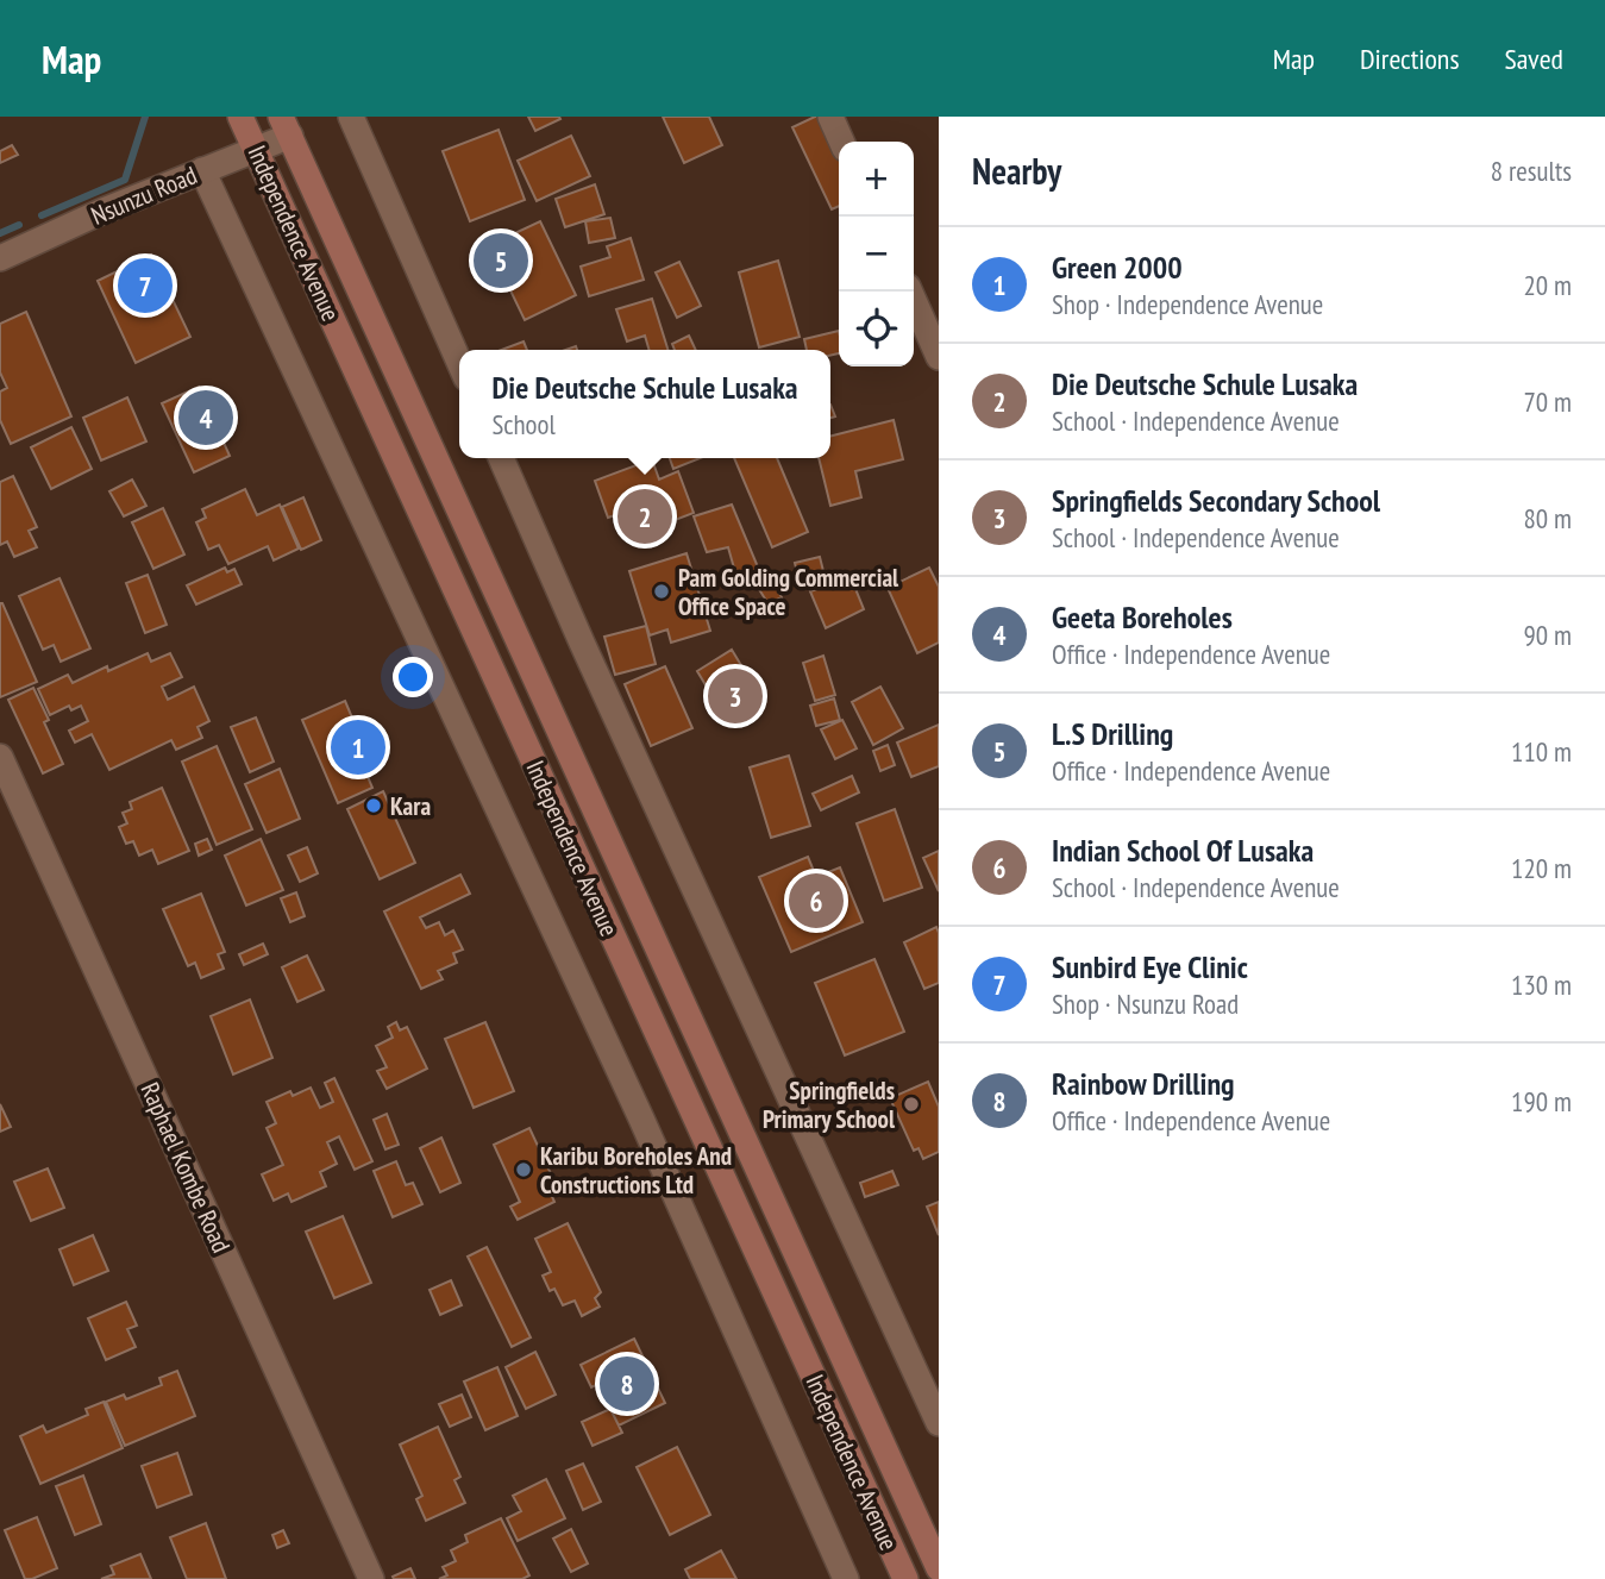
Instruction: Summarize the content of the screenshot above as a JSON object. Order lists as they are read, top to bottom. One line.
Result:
{"streets":{"main road":["Independence Avenue"],"street":["Nsunzu Road","Raphael Kombe Road"]},"crossings":[["Nsunzu Road","Independence Avenue"]],"places":["Pam Golding Commercial Office Space","Kara","Springfields Primary School","Karibu Boreholes And Constructions Ltd"],"page":{"header":"Map","nav":["Map","Directions","Saved"],"heading":["Nearby","8 results"],"map_buttons":["+","−"],"list":[{"mark":"1","name":"Green 2000","note":"Shop · Independence Avenue","value":"20 m"},{"mark":"2","name":"Die Deutsche Schule Lusaka","note":"School · Independence Avenue","value":"70 m"},{"mark":"3","name":"Springfields Secondary School","note":"School · Independence Avenue","value":"80 m"},{"mark":"4","name":"Geeta Boreholes","note":"Office · Independence Avenue","value":"90 m"},{"mark":"5","name":"L.S Drilling","note":"Office · Independence Avenue","value":"110 m"},{"mark":"6","name":"Indian School Of Lusaka","note":"School · Independence Avenue","value":"120 m"},{"mark":"7","name":"Sunbird Eye Clinic","note":"Shop · Nsunzu Road","value":"130 m"},{"mark":"8","name":"Rainbow Drilling","note":"Office · Independence Avenue","value":"190 m"}],"pins":["5","7","4","2","3","1","6","8"],"popup":["Die Deutsche Schule Lusaka","School"]}}
